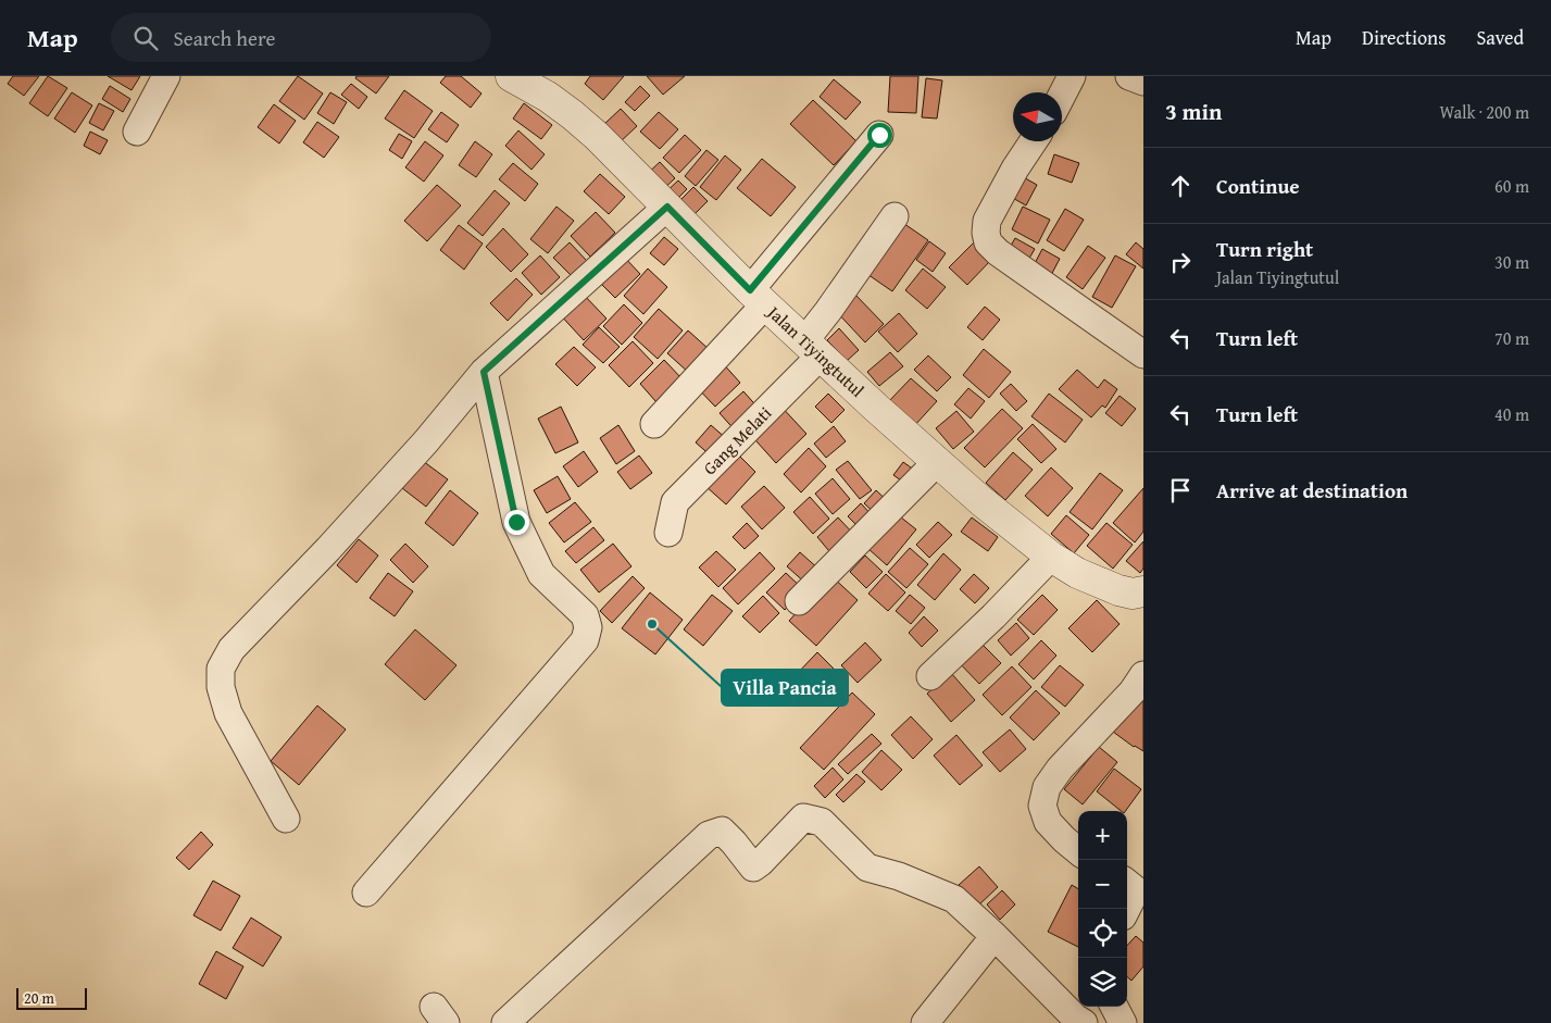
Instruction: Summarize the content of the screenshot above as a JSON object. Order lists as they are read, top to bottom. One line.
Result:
{"streets":{"street":["Jalan Tiyingtutul","Gang Melati"]},"crossings":[["Jalan Tiyingtutul","Gang Melati"]],"places":["Villa Pancia"],"scale_bar":"20 m","north":"left","page":{"header":"Map","search":"Search here","nav":["Map","Directions","Saved"],"heading":["3 min","Walk · 200 m"],"list":[["Continue","60 m"],["Turn right","Jalan Tiyingtutul","30 m"],["Turn left","70 m"],["Turn left","40 m"],"Arrive at destination"],"map_buttons":["+","−"],"scale":"20 m"}}
